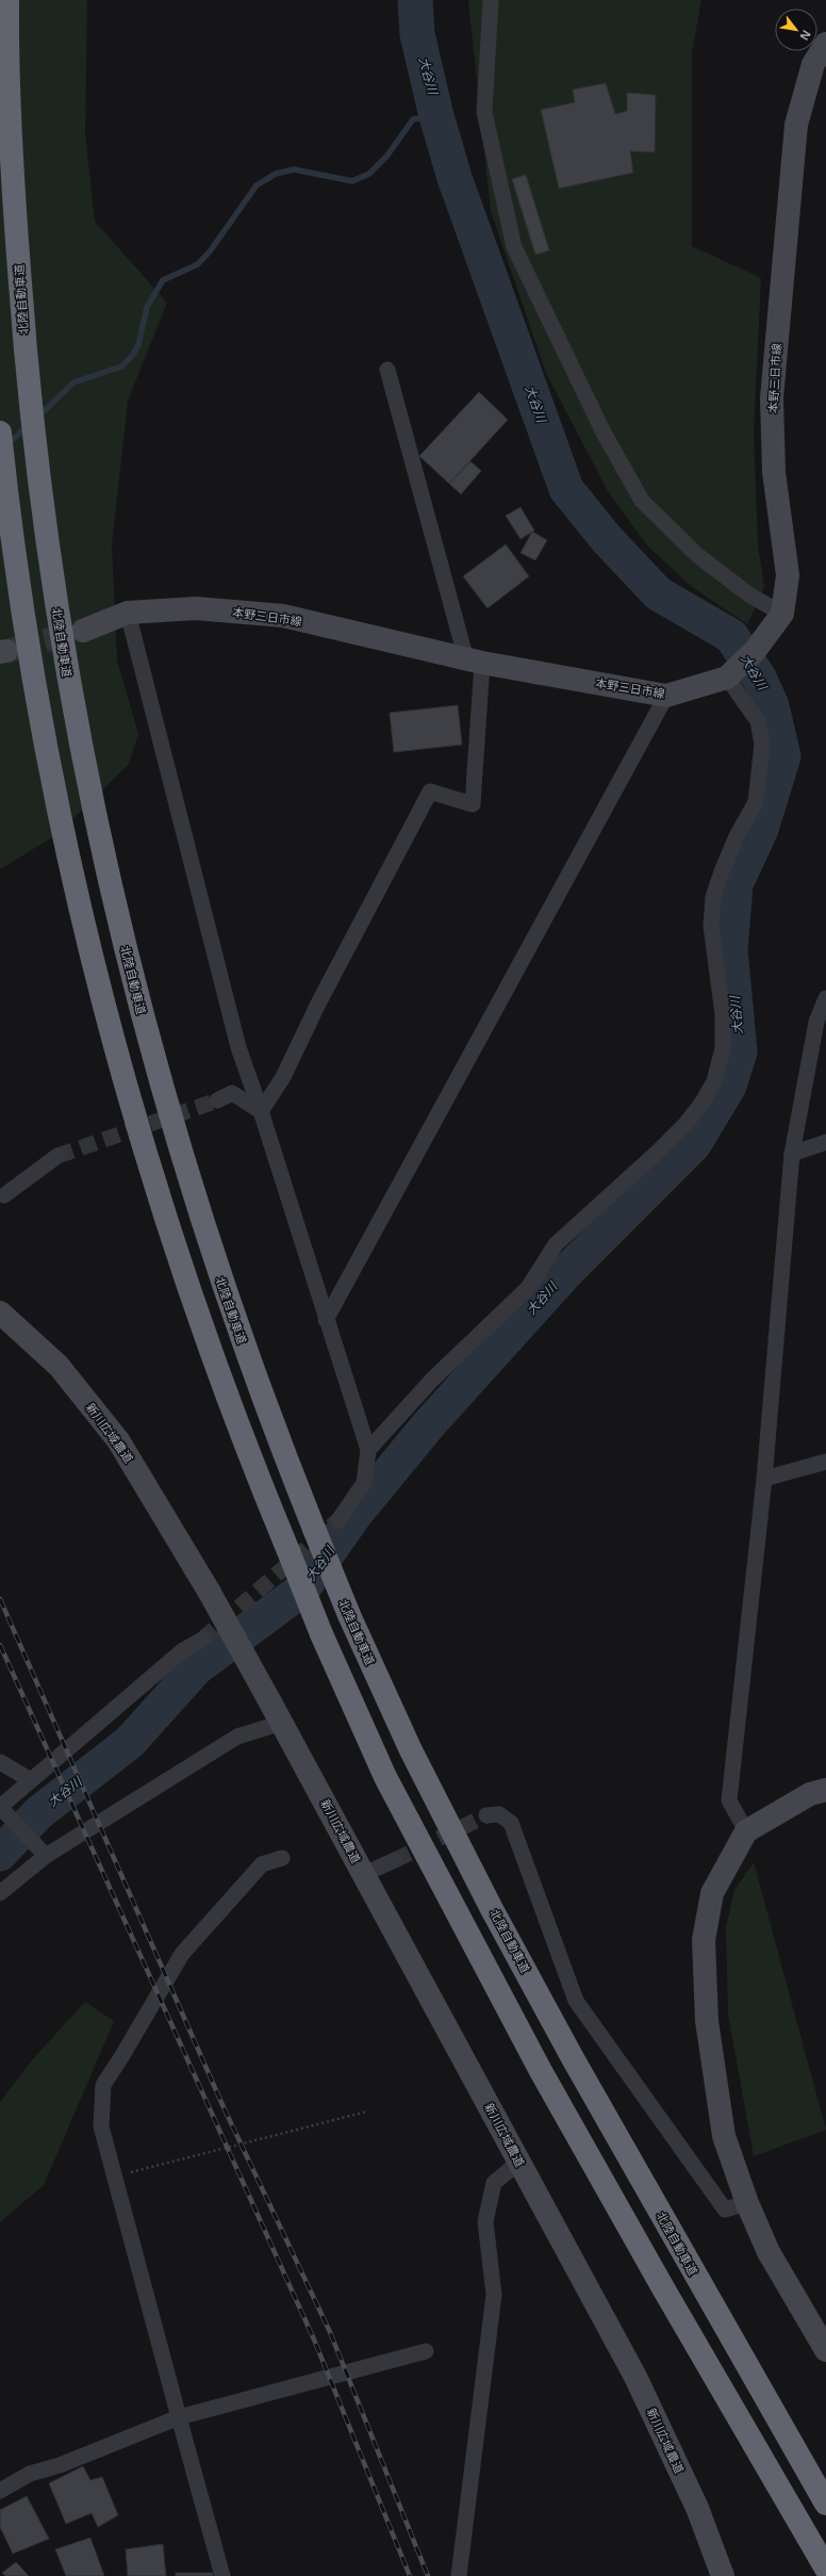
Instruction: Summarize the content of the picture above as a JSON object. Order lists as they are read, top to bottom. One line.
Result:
{"streets":{"highway":["北陸自動車道"],"street":["本野三日市線","新川広域農道"]},"water":["大谷川"],"north":"bottom right"}
